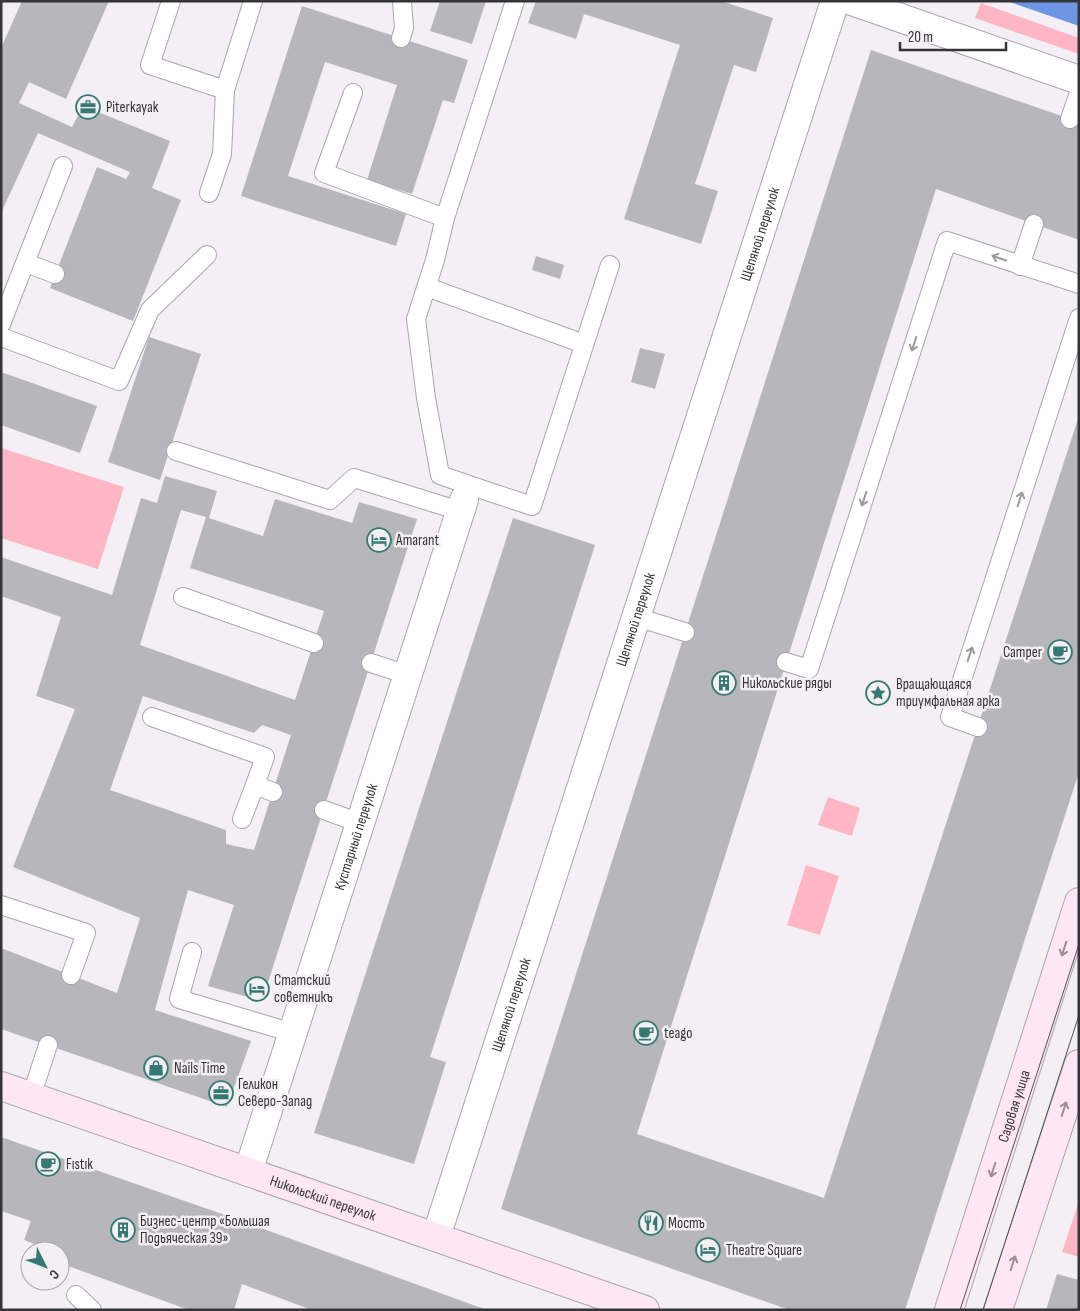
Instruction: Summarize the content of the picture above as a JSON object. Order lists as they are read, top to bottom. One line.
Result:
{"streets":{"street":["Щепяной переулок","Кустарный переулок","Садовая улица","Никольский переулок"]},"crossings":[["Щепяной переулок","Никольский переулок"],["Кустарный переулок","Никольский переулок"]],"places":{"office":["Piterkayak","Геликон Северо-Запад"],"hotel":["Amarant","Статский советникъ","Theatre Square"],"cafe":["Camper","teago","Fıstık"],"building":["Никольские ряды","Бизнес-центр «Большая Подьяческая 39»"],"place":["Вращающаяся триумфальная арка"],"shop":["Nails Time"],"restaurant":["Мостъ"]},"scale_bar":"20 m","north":"bottom right"}
